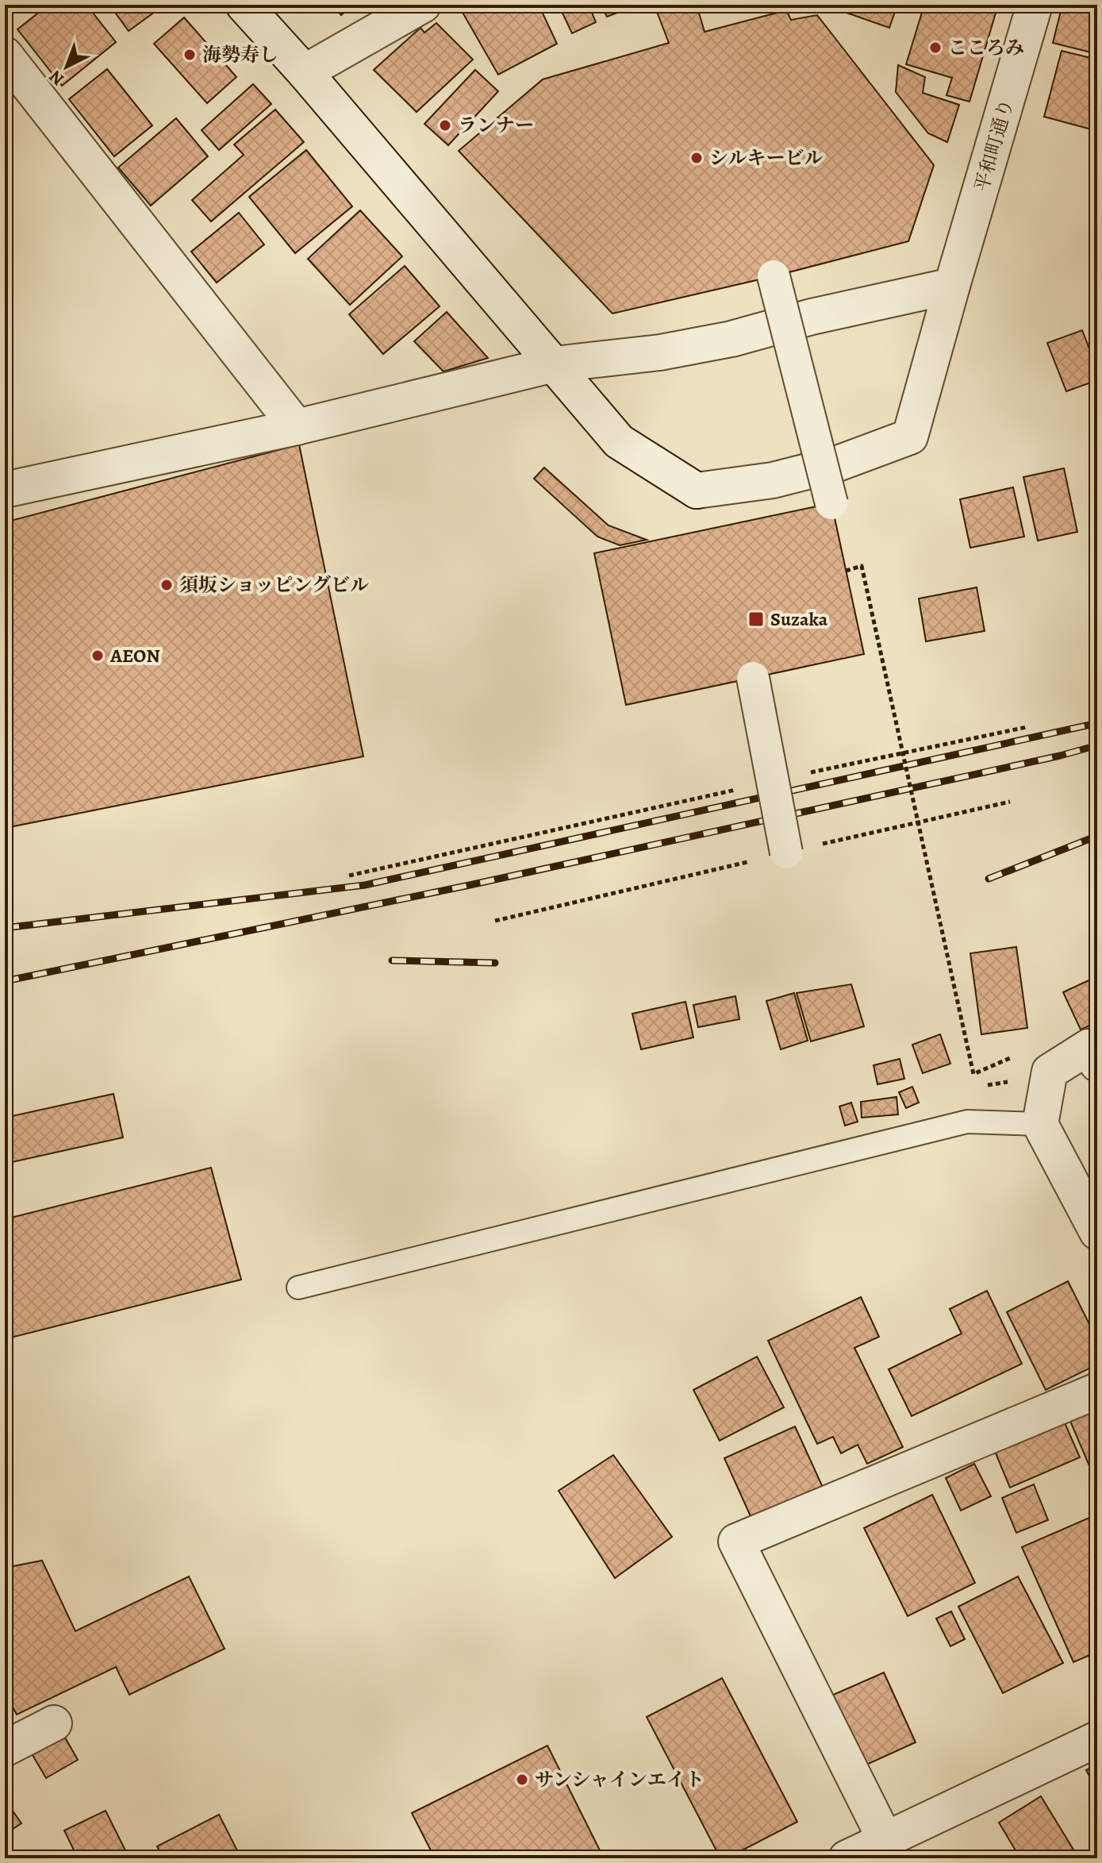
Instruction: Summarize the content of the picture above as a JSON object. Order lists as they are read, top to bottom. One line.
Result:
{"streets":{"street":["平和町通り"]},"places":{"other":["こころみ","海勢寿し","ランナー","シルキービル","須坂ショッピングビル","AEON","サンシャインエイト"],"transit":["Suzaka"]},"north":"bottom left"}
